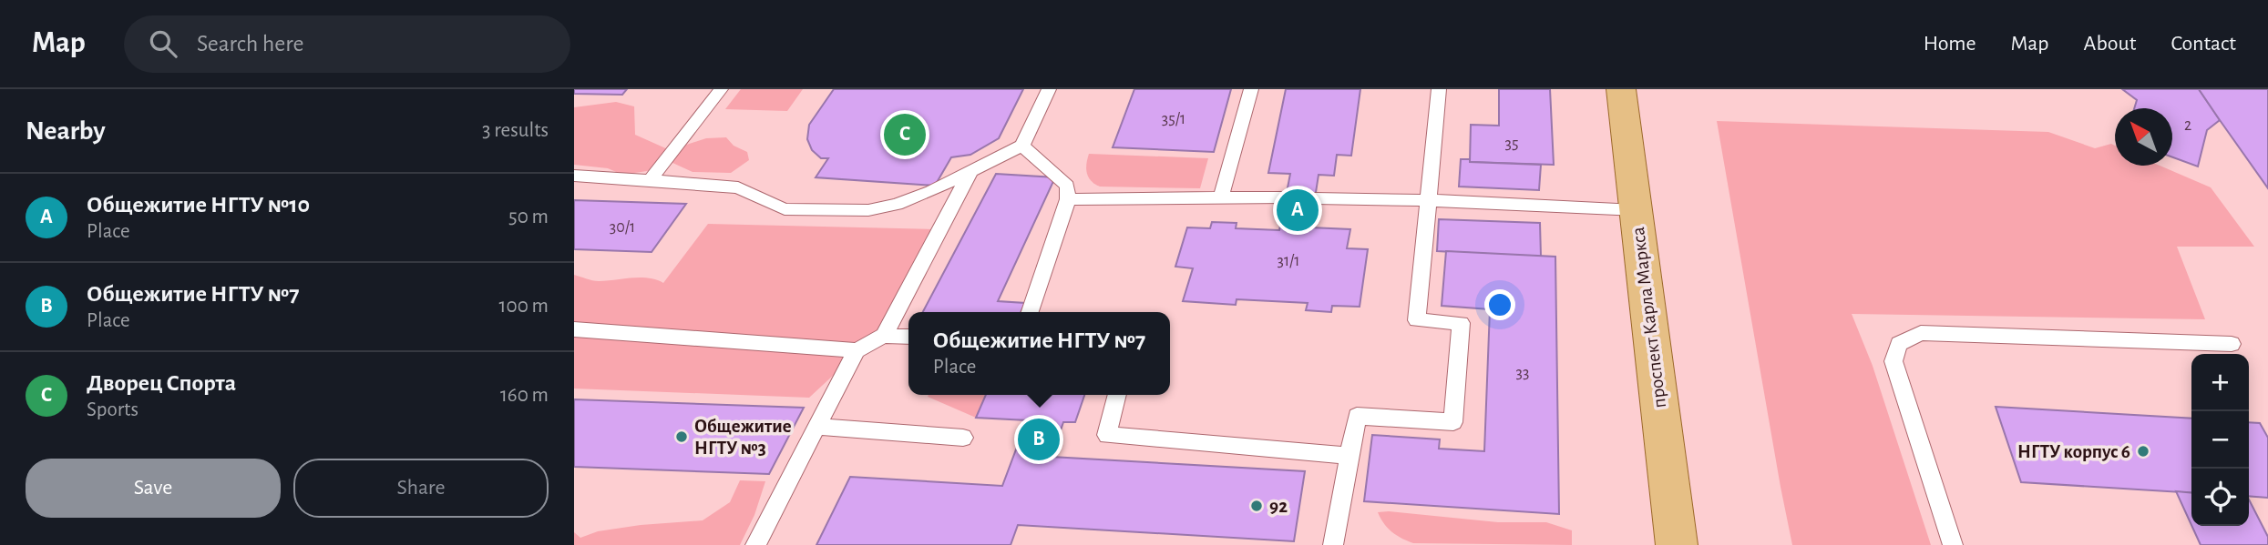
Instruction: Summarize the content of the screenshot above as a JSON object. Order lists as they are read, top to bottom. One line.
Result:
{"streets":{"main road":["проспект Карла Маркса"]},"places":["Общежитие НГТУ №3","НГТУ корпус 6","92"],"house_numbers":["35/1","2","35","30/1","31/1","33"],"north":"top left","page":{"header":"Map","search":"Search here","nav":["Home","Map","About","Contact"],"heading":["Nearby","3 results"],"pins":["C","A","B"],"list":[{"mark":"A","name":"Общежитие НГТУ №10","note":"Place","value":"50 m"},{"mark":"B","name":"Общежитие НГТУ №7","note":"Place","value":"100 m"},{"mark":"C","name":"Дворец Спорта","note":"Sports","value":"160 m"}],"popup":["Общежитие НГТУ №7","Place"],"map_buttons":["+","−"],"buttons":["Save","Share"]}}
